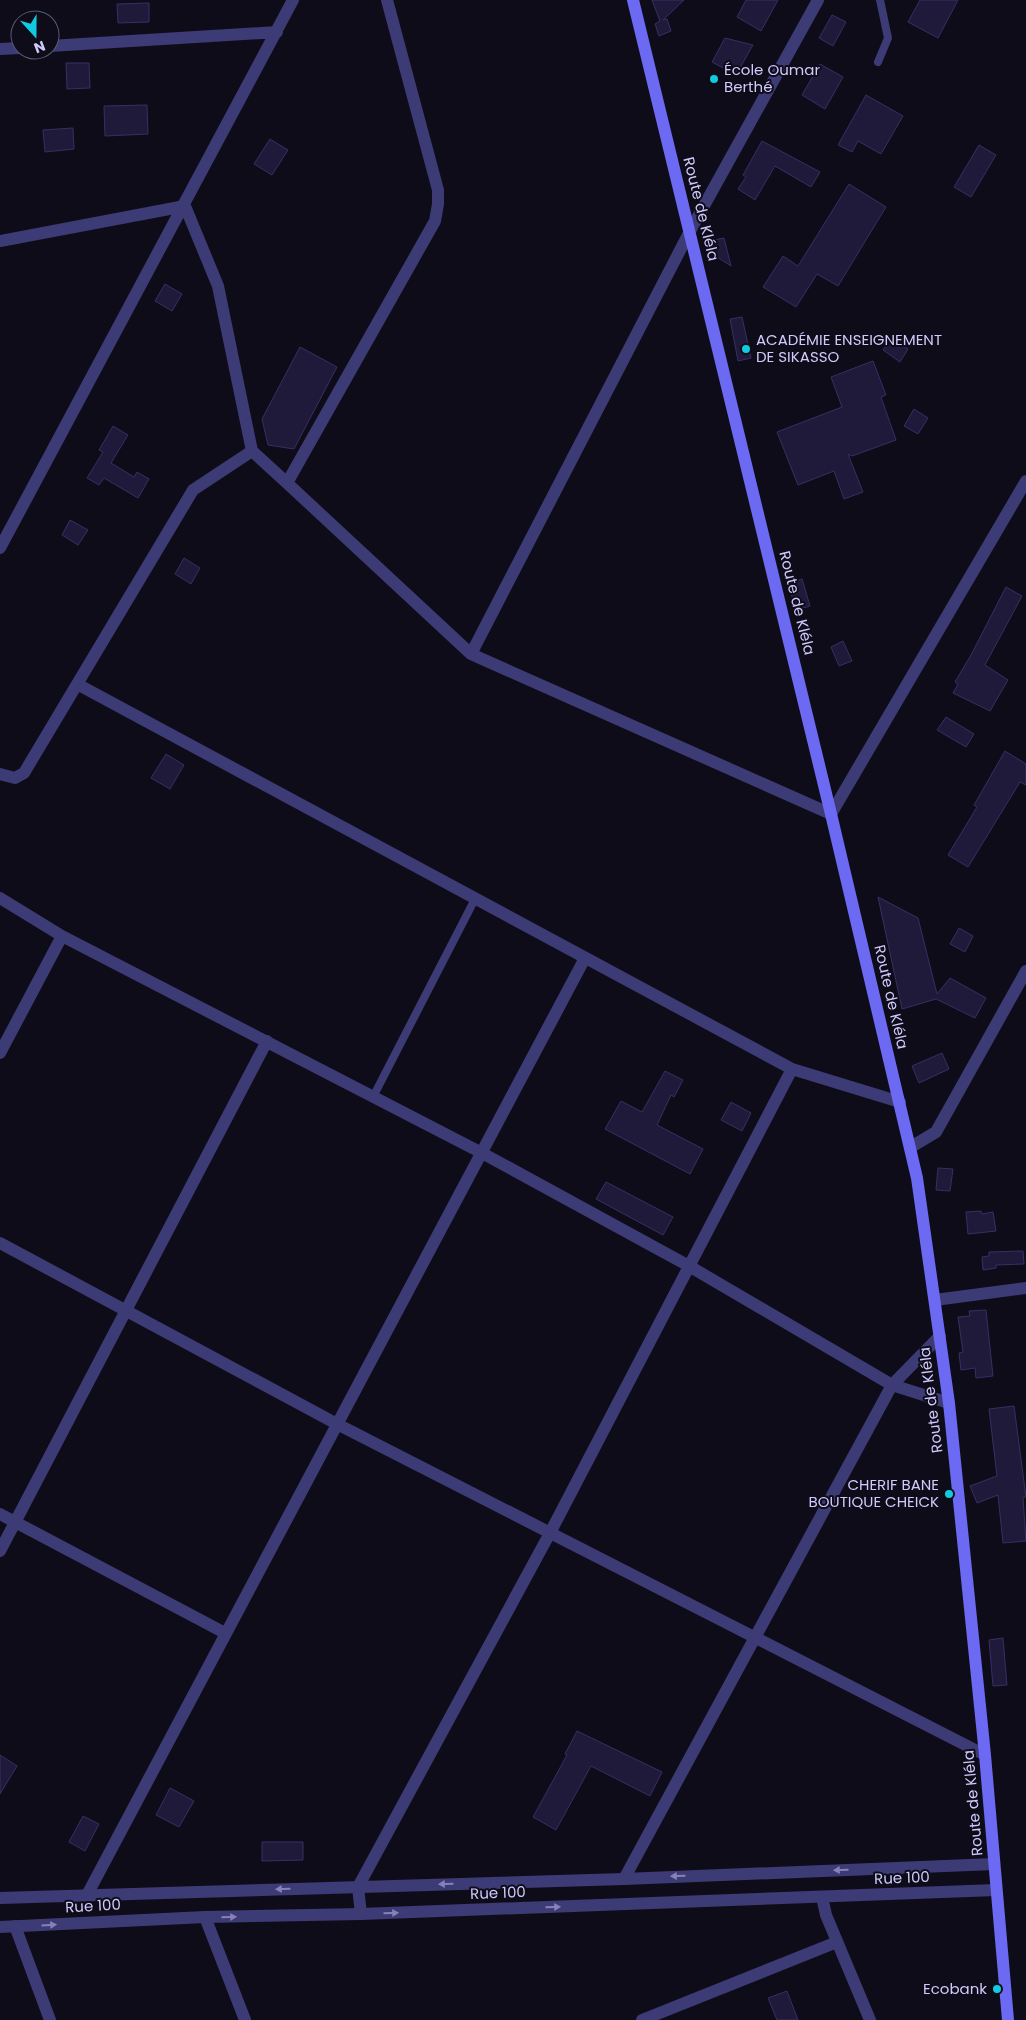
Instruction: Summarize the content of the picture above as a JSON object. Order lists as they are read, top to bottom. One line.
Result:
{"streets":{"main road":["Route de Kléla"],"street":["Rue 100"]},"crossings":[["Route de Kléla","Rue 100"]],"places":["École Oumar Berthé","ACADÉMIE ENSEIGNEMENT DE SIKASSO","CHERIF BANE BOUTIQUE CHEICK","Ecobank"],"north":"bottom"}
